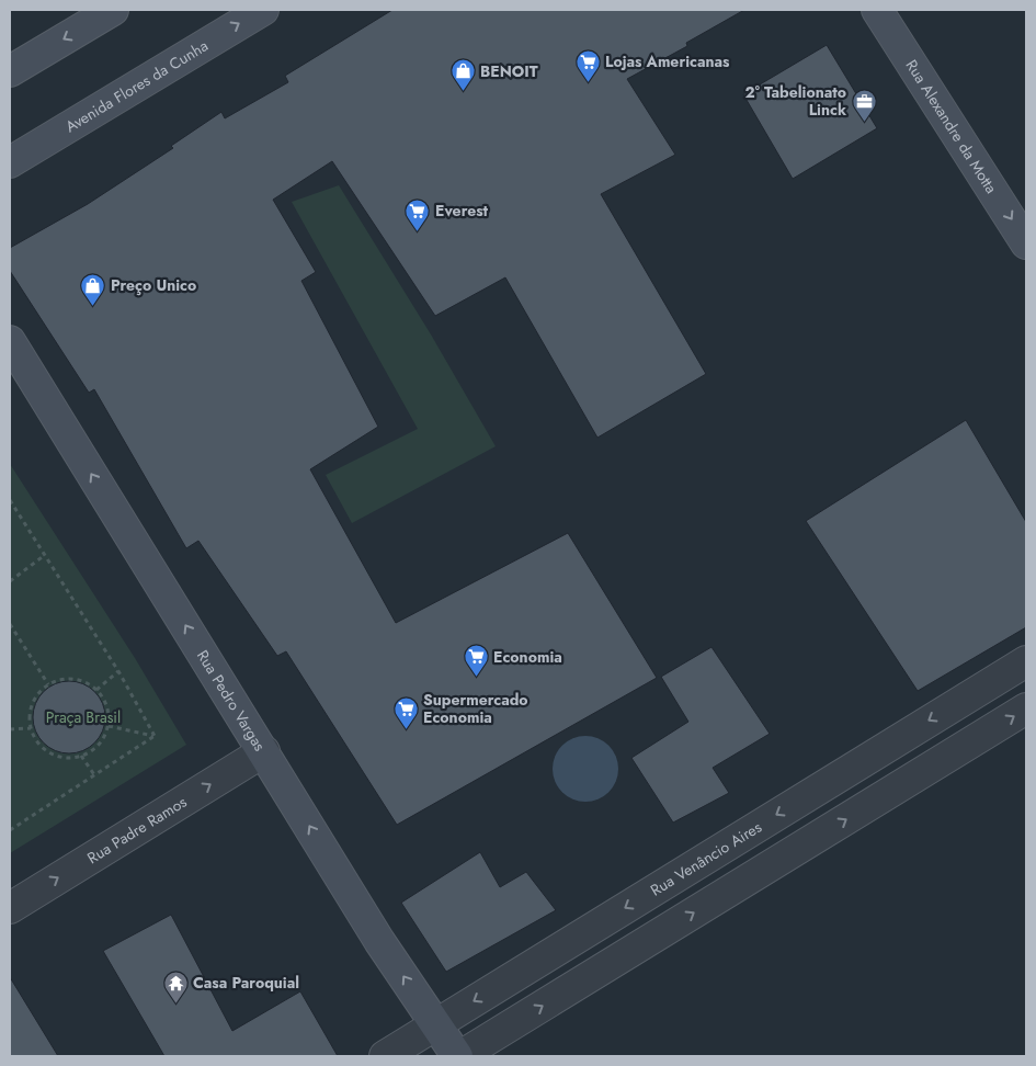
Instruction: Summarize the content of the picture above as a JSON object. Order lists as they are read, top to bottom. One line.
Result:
{"streets":{"main road":["Avenida Flores da Cunha","Rua Alexandre da Motta","Rua Pedro Vargas"],"street":["Rua Padre Ramos","Rua Venâncio Aires"]},"crossings":[["Rua Pedro Vargas","Rua Padre Ramos"],["Rua Pedro Vargas","Rua Venâncio Aires"]],"one_way":["Rua Alexandre da Motta","Rua Pedro Vargas","Rua Padre Ramos"],"parks":["Praça Brasil"],"places":{"supermarket":["Lojas Americanas","Everest","Economia","Supermercado Economia"],"shop":["BENOIT","Preço Unico"],"office":["2° Tabelionato Linck"],"temple":["Casa Paroquial"]}}
